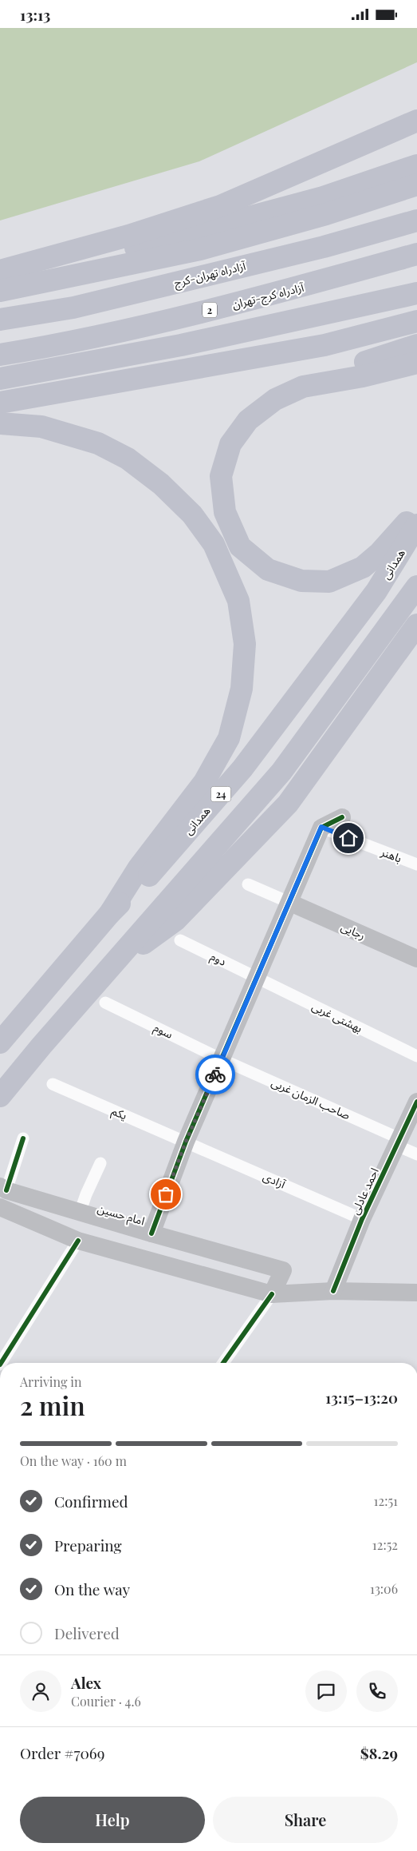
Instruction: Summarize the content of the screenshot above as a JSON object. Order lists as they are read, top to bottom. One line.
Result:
{"streets":{"highway":["آزادراه تهران-کرج","آزادراه کرج-تهران","2","همدانی","24"],"street":["باهنر","رجایی","دوم","بهشتی غربی","سوم","صاحب الزمان غربی","یکم","آزادی","احمد عادلی","امام حسین"]},"crossings":[["دوم","بهشتی غربی"],["سوم","صاحب الزمان غربی"],["صاحب الزمان غربی","احمد عادلی"],["یکم","آزادی"],["آزادی","احمد عادلی"]],"page":{"status":"13:13","heading":["2 min","Arriving in","13:15–13:20"],"panel":["Alex","Courier · 4.6","Order #7069","$8.29"],"bar":"On the way · 160 m","list":[["Confirmed","12:51"],["Preparing","12:52"],["On the way","13:06"],"Delivered"],"buttons":["Help","Share"]}}
